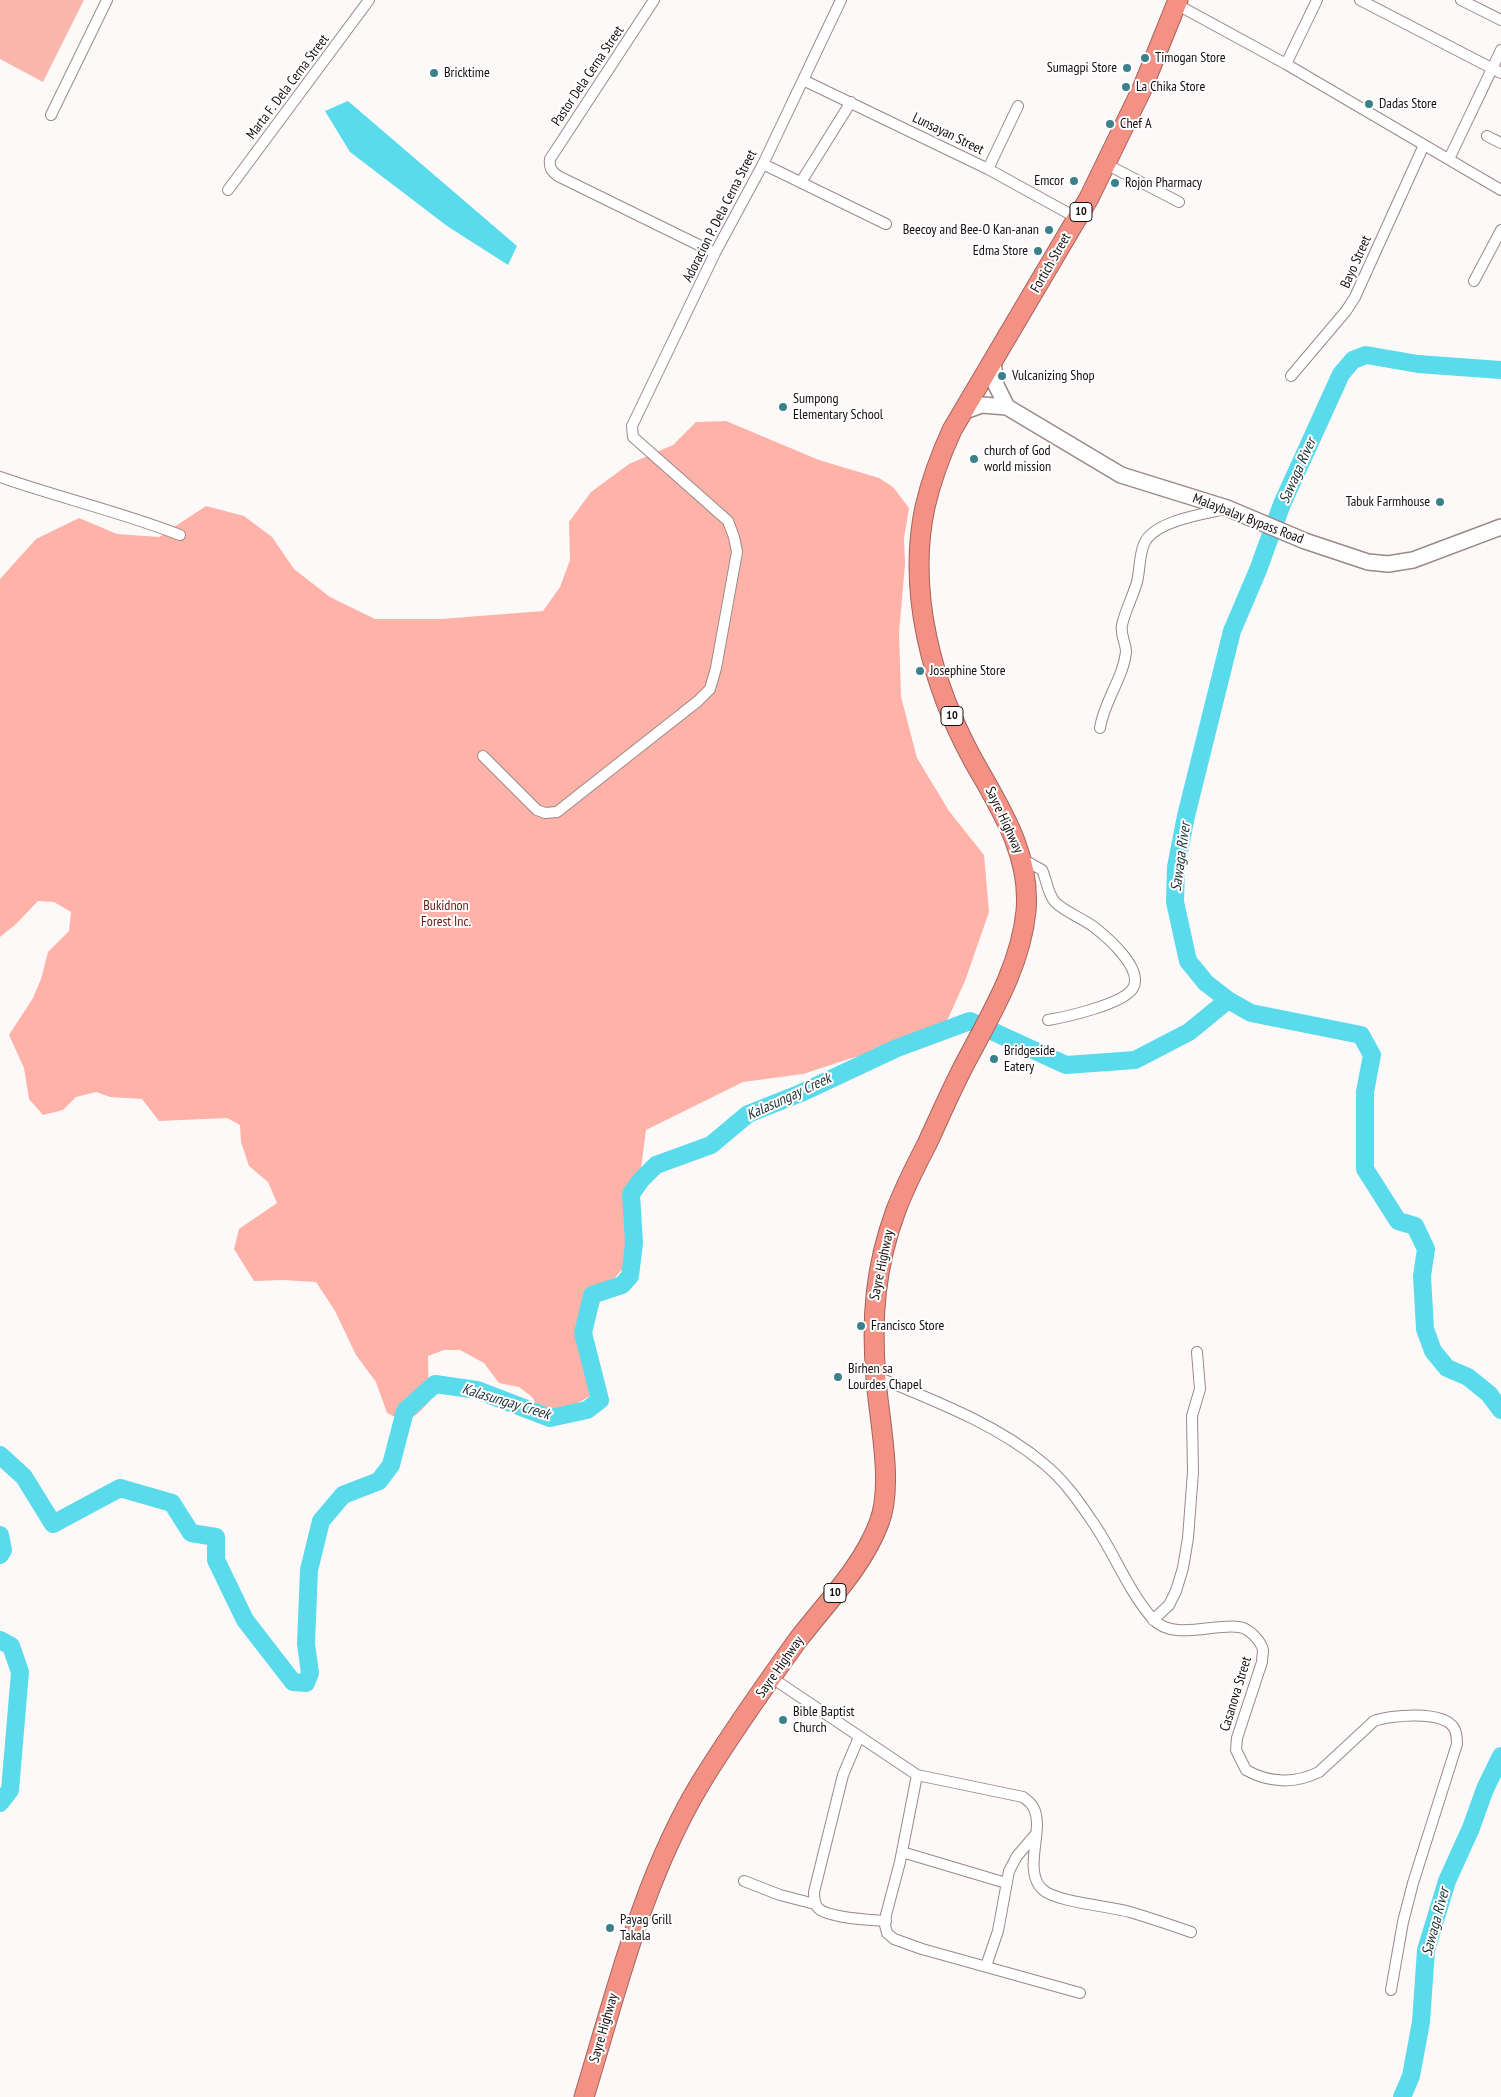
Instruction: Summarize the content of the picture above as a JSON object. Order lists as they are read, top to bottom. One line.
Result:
{"streets":{"highway":["10","Fortich Street","Sayre Highway"],"main road":["Malaybalay Bypass Road"],"street":["Pastor Dela Cerna Street","Marta F. Dela Cerna Street","Lunsayan Street","Adoracion P. Dela Cerna Street","Bayo Street","Casanova Street"]},"crossings":[["Pastor Dela Cerna Street","Adoracion P. Dela Cerna Street"],["Lunsayan Street","Adoracion P. Dela Cerna Street"],["Lunsayan Street","Fortich Street"],["Fortich Street","Malaybalay Bypass Road"],["Fortich Street","Sayre Highway"],["Malaybalay Bypass Road","Sayre Highway"]],"water":["Sawaga River","Kalasungay Creek"],"parks":["Bukidnon Forest Inc."],"places":["Timogan Store","Sumagpi Store","Bricktime","La Chika Store","Dadas Store","Chef A","Emcor","Rojon Pharmacy","Beecoy and Bee-O Kan-anan","Edma Store","Vulcanizing Shop","Sumpong Elementary School","church of God world mission","Tabuk Farmhouse","Josephine Store","Bridgeside Eatery","Francisco Store","Birhen sa Lourdes Chapel","Bible Baptist Church","Payag Grill Takala"]}
